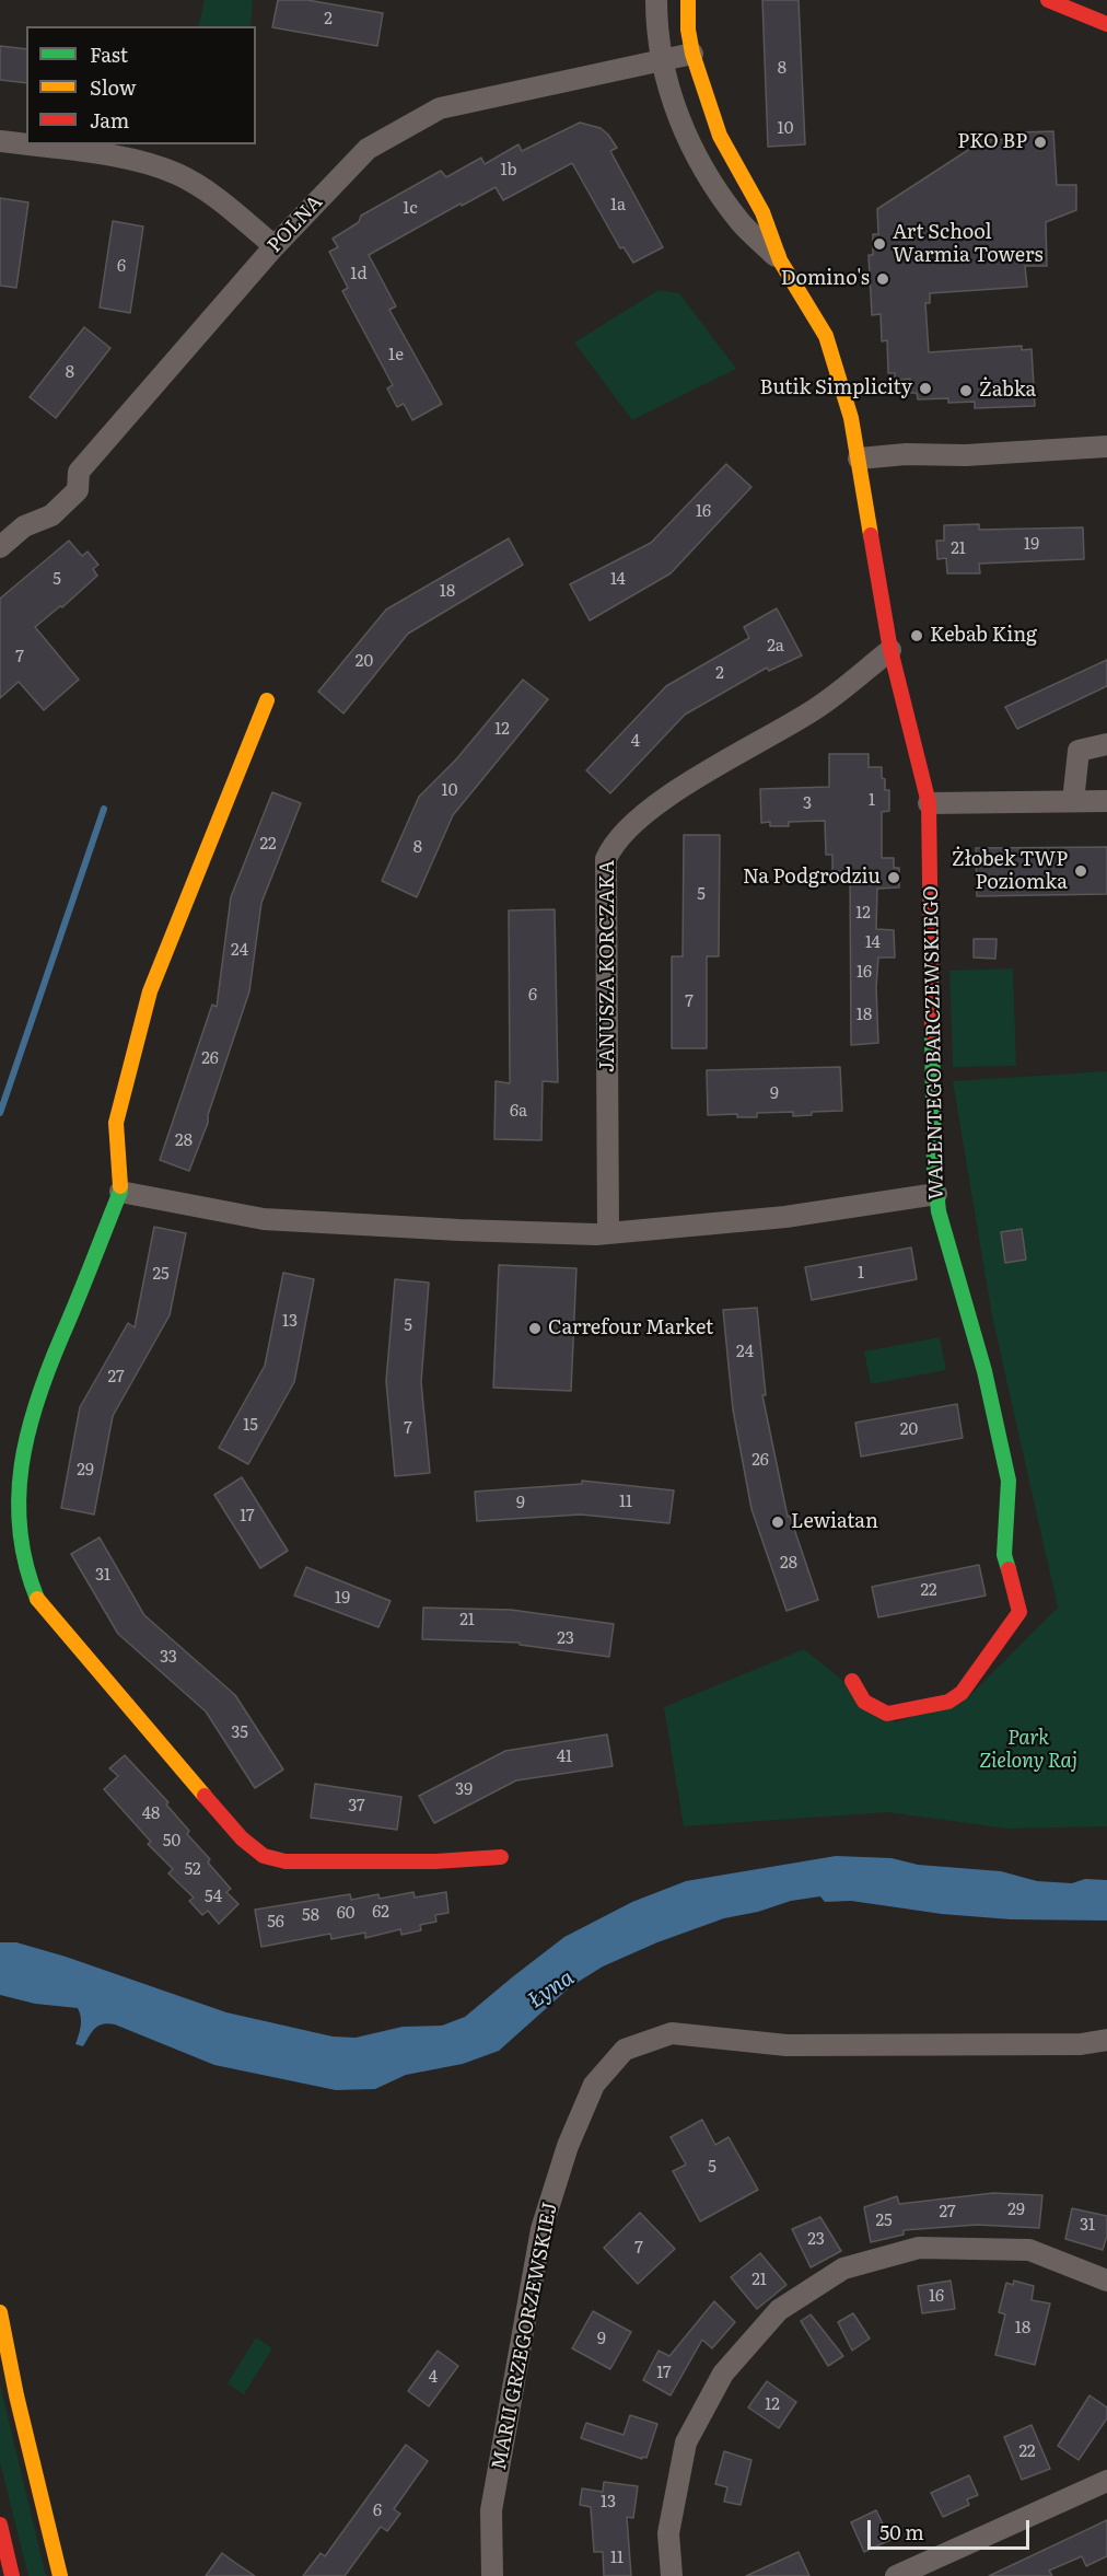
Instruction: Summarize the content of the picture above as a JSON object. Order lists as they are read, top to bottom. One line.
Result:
{"streets":{"street":["POLNA","JANUSZA KORCZAKA","WALENTEGO BARCZEWSKIEGO","MARII GRZEGORZEWSKIEJ"]},"crossings":[["POLNA","WALENTEGO BARCZEWSKIEGO"],["JANUSZA KORCZAKA","WALENTEGO BARCZEWSKIEGO"]],"water":["Łyna"],"parks":["Park Zielony Raj"],"places":["PKO BP","Art School Warmia Towers","Domino's","Butik Simplicity","Żabka","Kebab King","Żłobek TWP Poziomka","Na Podgrodziu","Carrefour Market","Lewiatan"],"house_numbers":["2","8","10","1b","1a","1c","6","1d","1e","8","16","19","21","5","14","18","2a","7","20","2","12","4","10","1","3","22","8","5","12","14","24","16","6","7","18","26","9","6a","28","1","25","13","5","24","27","15","7","20","26","29","11","9","17","28","31","22","19","21","23","33","35","41","39","37","48","50","52","54","62","60","58","56","5","29","27","25","31","23","7","21","16","18","9","17","4","12","22","13","6","11"],"legend":["Fast","Slow","Jam"],"scale_bar":"50 m"}
